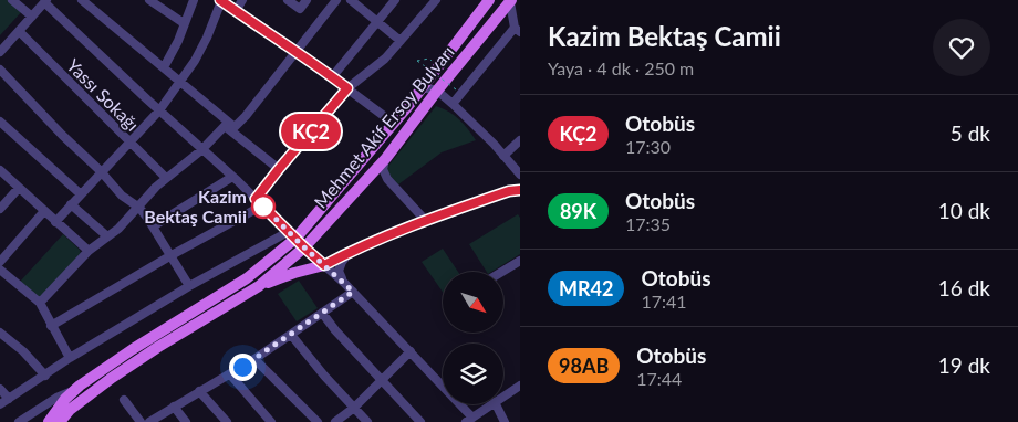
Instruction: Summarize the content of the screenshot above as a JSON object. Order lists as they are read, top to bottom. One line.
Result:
{"streets":{"main road":["Mehmet Akif Ersoy Bulvarı"],"street":["Yassı Sokağı"]},"places":["Kazim Bektaş Camii"],"lines":["bus line KÇ2"],"north":"bottom right","page":{"on_map":"KÇ2","heading":["Kazim Bektaş Camii","Yaya · 4 dk · 250 m"],"list":[{"mark":"KÇ2","name":"Otobüs","note":"17:30","value":"5 dk"},{"mark":"89K","name":"Otobüs","note":"17:35","value":"10 dk"},{"mark":"MR42","name":"Otobüs","note":"17:41","value":"16 dk"},{"mark":"98AB","name":"Otobüs","note":"17:44","value":"19 dk"}]}}
